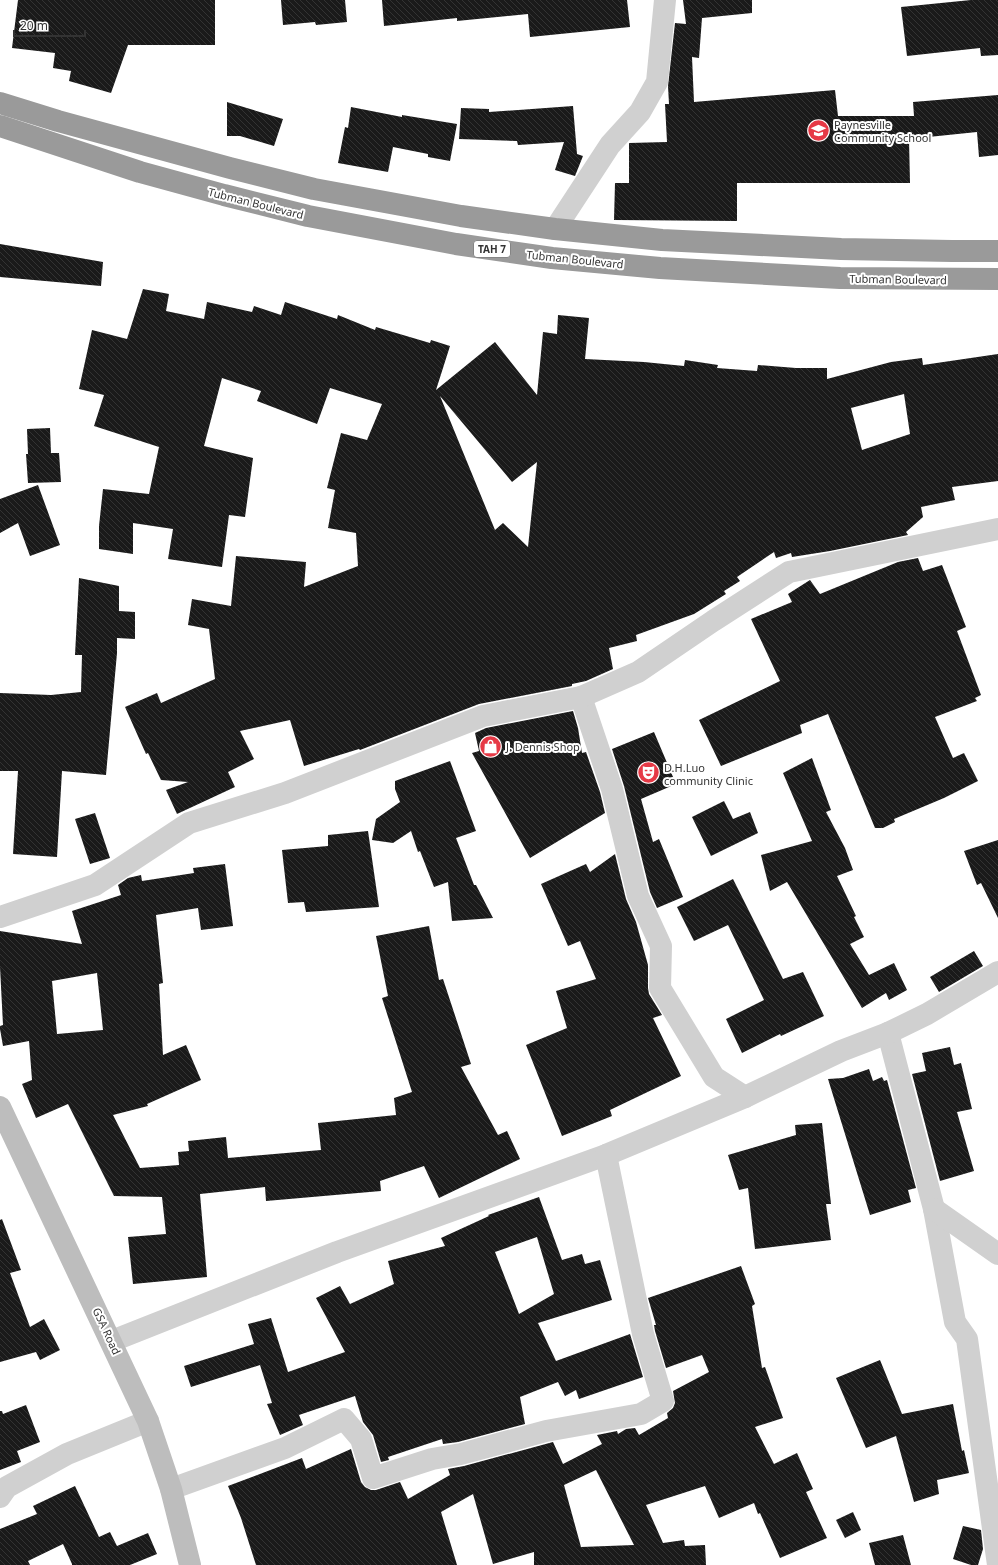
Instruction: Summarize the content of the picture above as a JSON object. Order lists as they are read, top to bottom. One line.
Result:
{"streets":{"highway":["Tubman Boulevard","TAH 7"],"street":["GSA Road"]},"places":{"school or university":["Paynesville Community School"],"shop":["J. Dennis Shop"],"theatre":["D.H.Luo community Clinic"]},"scale_bar":"20 m"}
